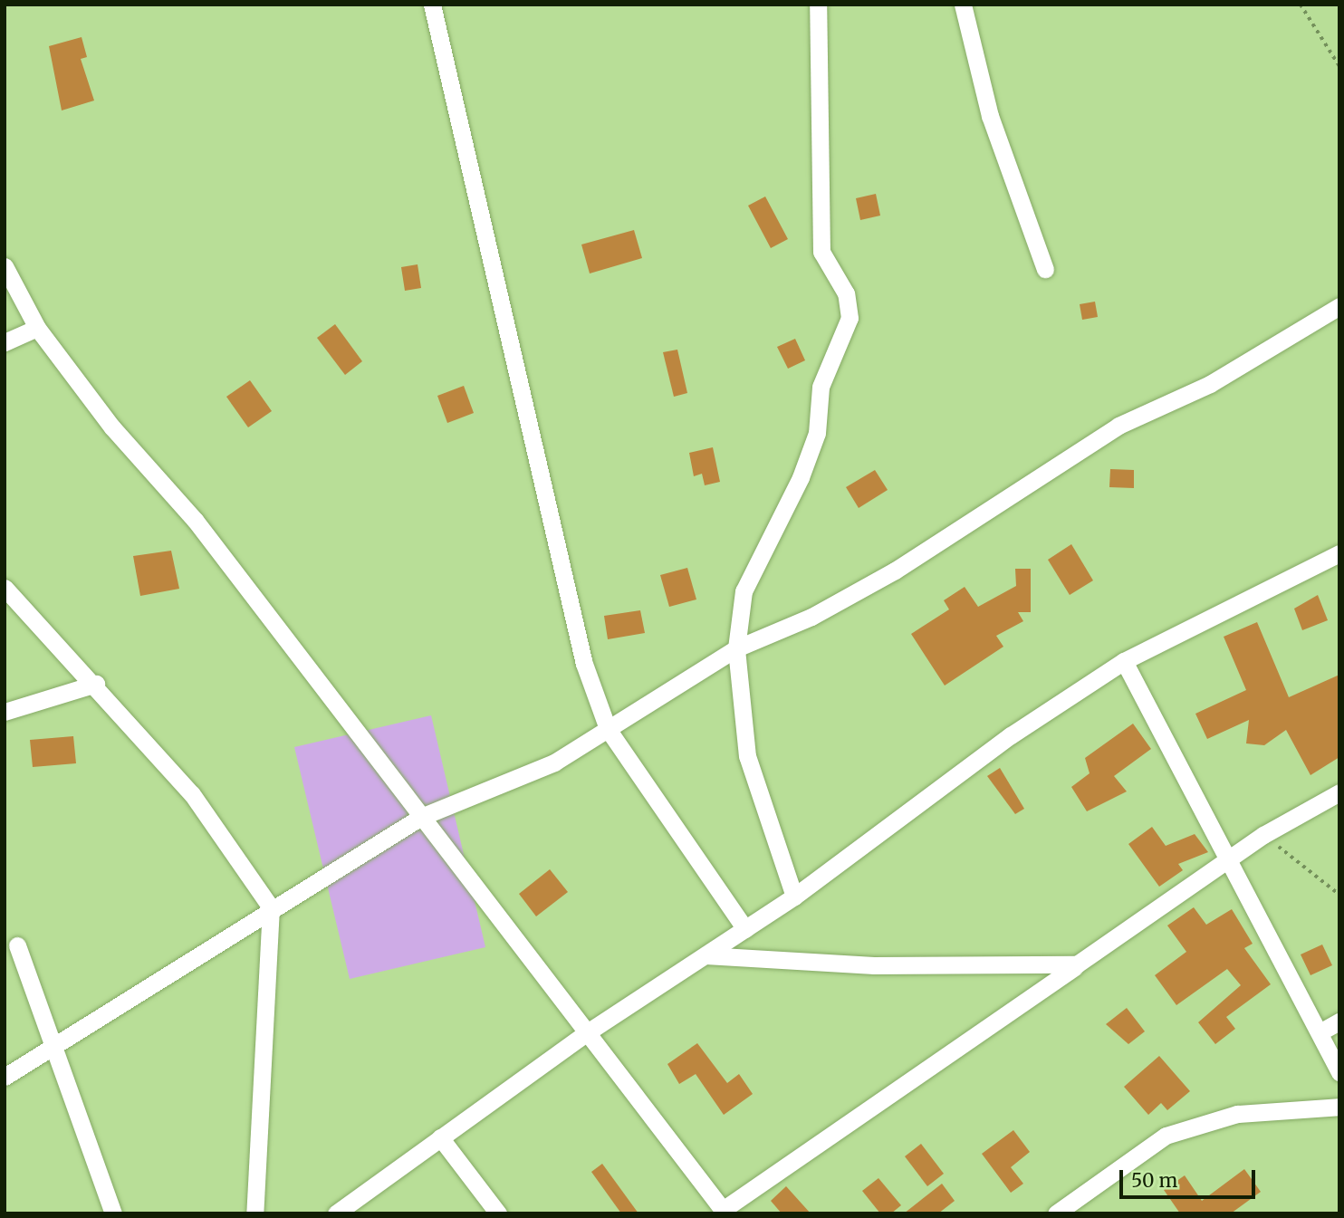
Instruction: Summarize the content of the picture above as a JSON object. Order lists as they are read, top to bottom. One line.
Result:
{"scale_bar":"50 m"}
